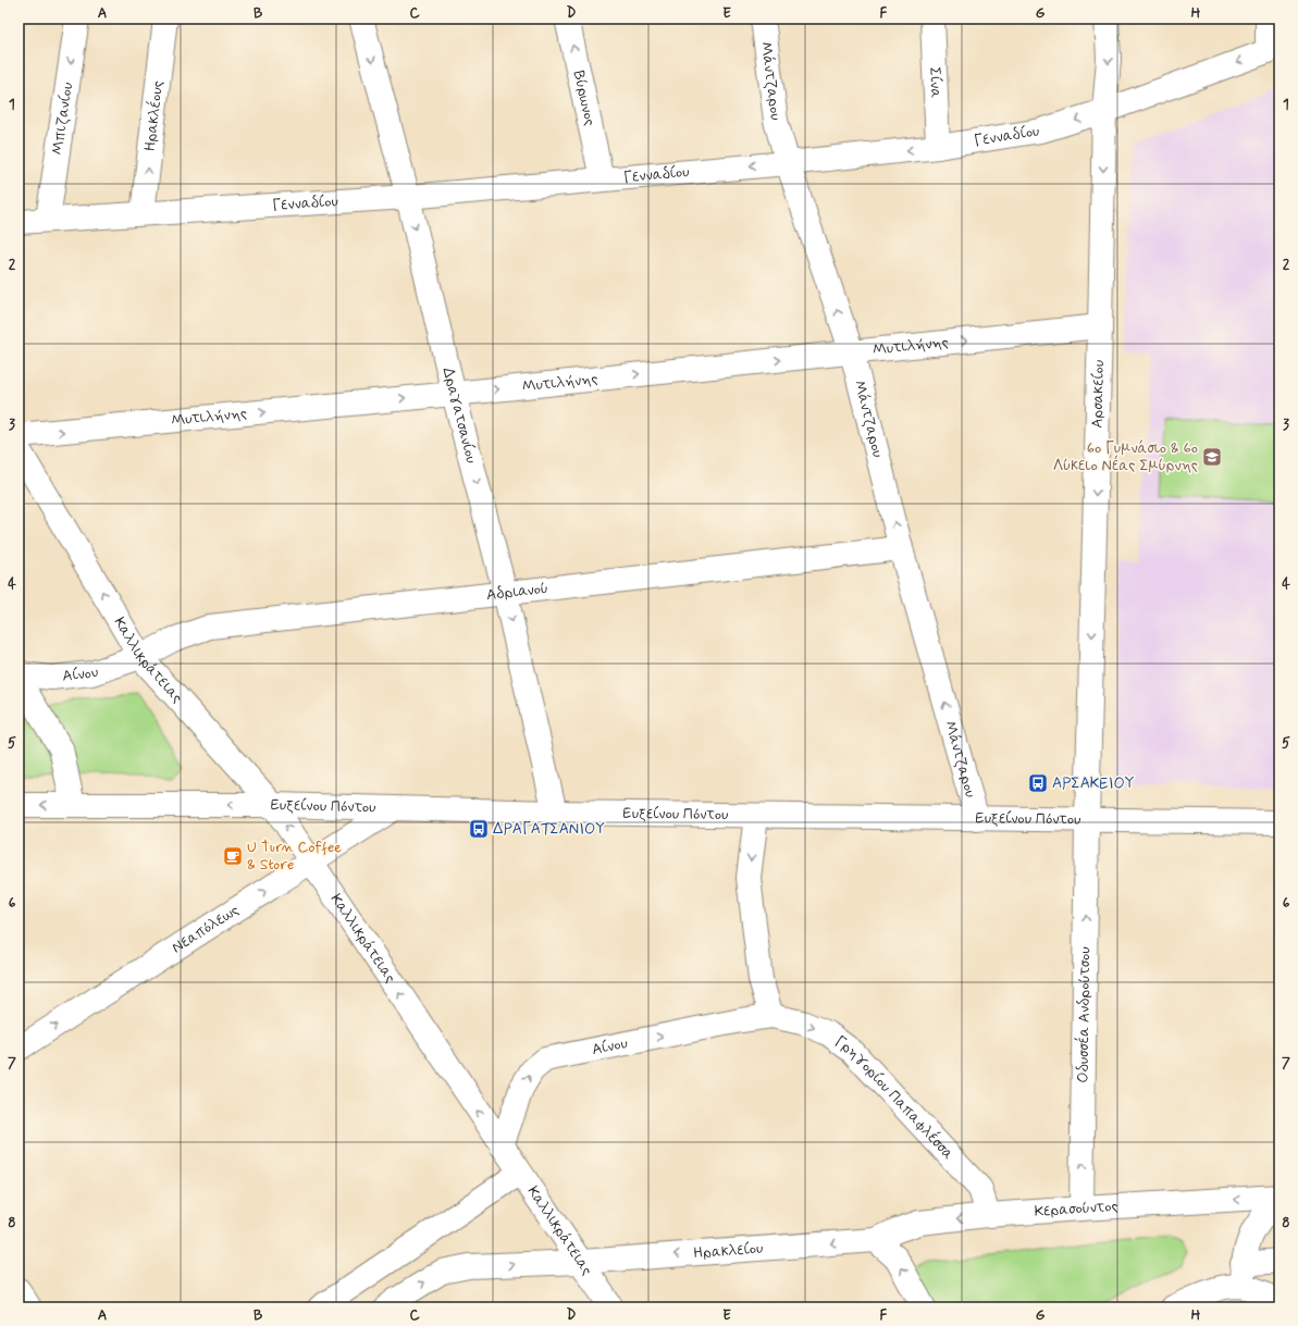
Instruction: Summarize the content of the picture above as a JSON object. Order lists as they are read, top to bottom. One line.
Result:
{"streets":{"street":["Μάντζαρου","Σίνα","Βύρωνος","Ηρακλέους","Μπιζανίου","Γενναδίου","Μυτιλήνης","Αρσακείου","Δραγατσανίου","Αδριανού","Καλλικράτειας","Αίνου","Ευξείνου Πόντου","Νεαπόλεως","Οδυσσέα Ανδρούτσου","Γρηγορίου Παπαφλέσσα","Κερασούντος","Ηρακλείου"]},"crossings":[["Μάντζαρου","Γενναδίου"],["Μάντζαρου","Μυτιλήνης"],["Μάντζαρου","Αδριανού"],["Μάντζαρου","Ευξείνου Πόντου"],["Σίνα","Γενναδίου"],["Βύρωνος","Γενναδίου"],["Ηρακλέους","Γενναδίου"],["Μπιζανίου","Γενναδίου"],["Γενναδίου","Αρσακείου"],["Γενναδίου","Δραγατσανίου"],["Μυτιλήνης","Αρσακείου"],["Μυτιλήνης","Δραγατσανίου"],["Αρσακείου","Ευξείνου Πόντου"],["Αρσακείου","Οδυσσέα Ανδρούτσου"],["Δραγατσανίου","Αδριανού"],["Δραγατσανίου","Ευξείνου Πόντου"],["Αδριανού","Καλλικράτειας"],["Αδριανού","Αίνου"],["Καλλικράτειας","Αίνου"],["Καλλικράτειας","Ευξείνου Πόντου"],["Καλλικράτειας","Νεαπόλεως"],["Καλλικράτειας","Ηρακλείου"],["Αίνου","Γρηγορίου Παπαφλέσσα"],["Ευξείνου Πόντου","Νεαπόλεως"],["Ευξείνου Πόντου","Οδυσσέα Ανδρούτσου"],["Οδυσσέα Ανδρούτσου","Κερασούντος"],["Γρηγορίου Παπαφλέσσα","Κερασούντος"],["Κερασούντος","Ηρακλείου"]],"one_way":["Μάντζαρου","Βύρωνος","Ηρακλέους","Μπιζανίου","Γενναδίου","Μυτιλήνης","Αρσακείου","Δραγατσανίου","Καλλικράτειας","Αίνου","Νεαπόλεως","Οδυσσέα Ανδρούτσου","Γρηγορίου Παπαφλέσσα"],"places":{"school or university":["6ο Γυμνάσιο & 6ο Λύκειο Νέας Σμύρνης"],"bus stop":["ΑΡΣΑΚΕΙΟΥ","ΔΡΑΓΑΤΣΑΝΙΟΥ"],"cafe":["U Turn Coffee & Store"]},"grid":{"columns":["A","B","C","D","E","F","G","H"],"rows":["1","2","3","4","5","6","7","8"]}}
